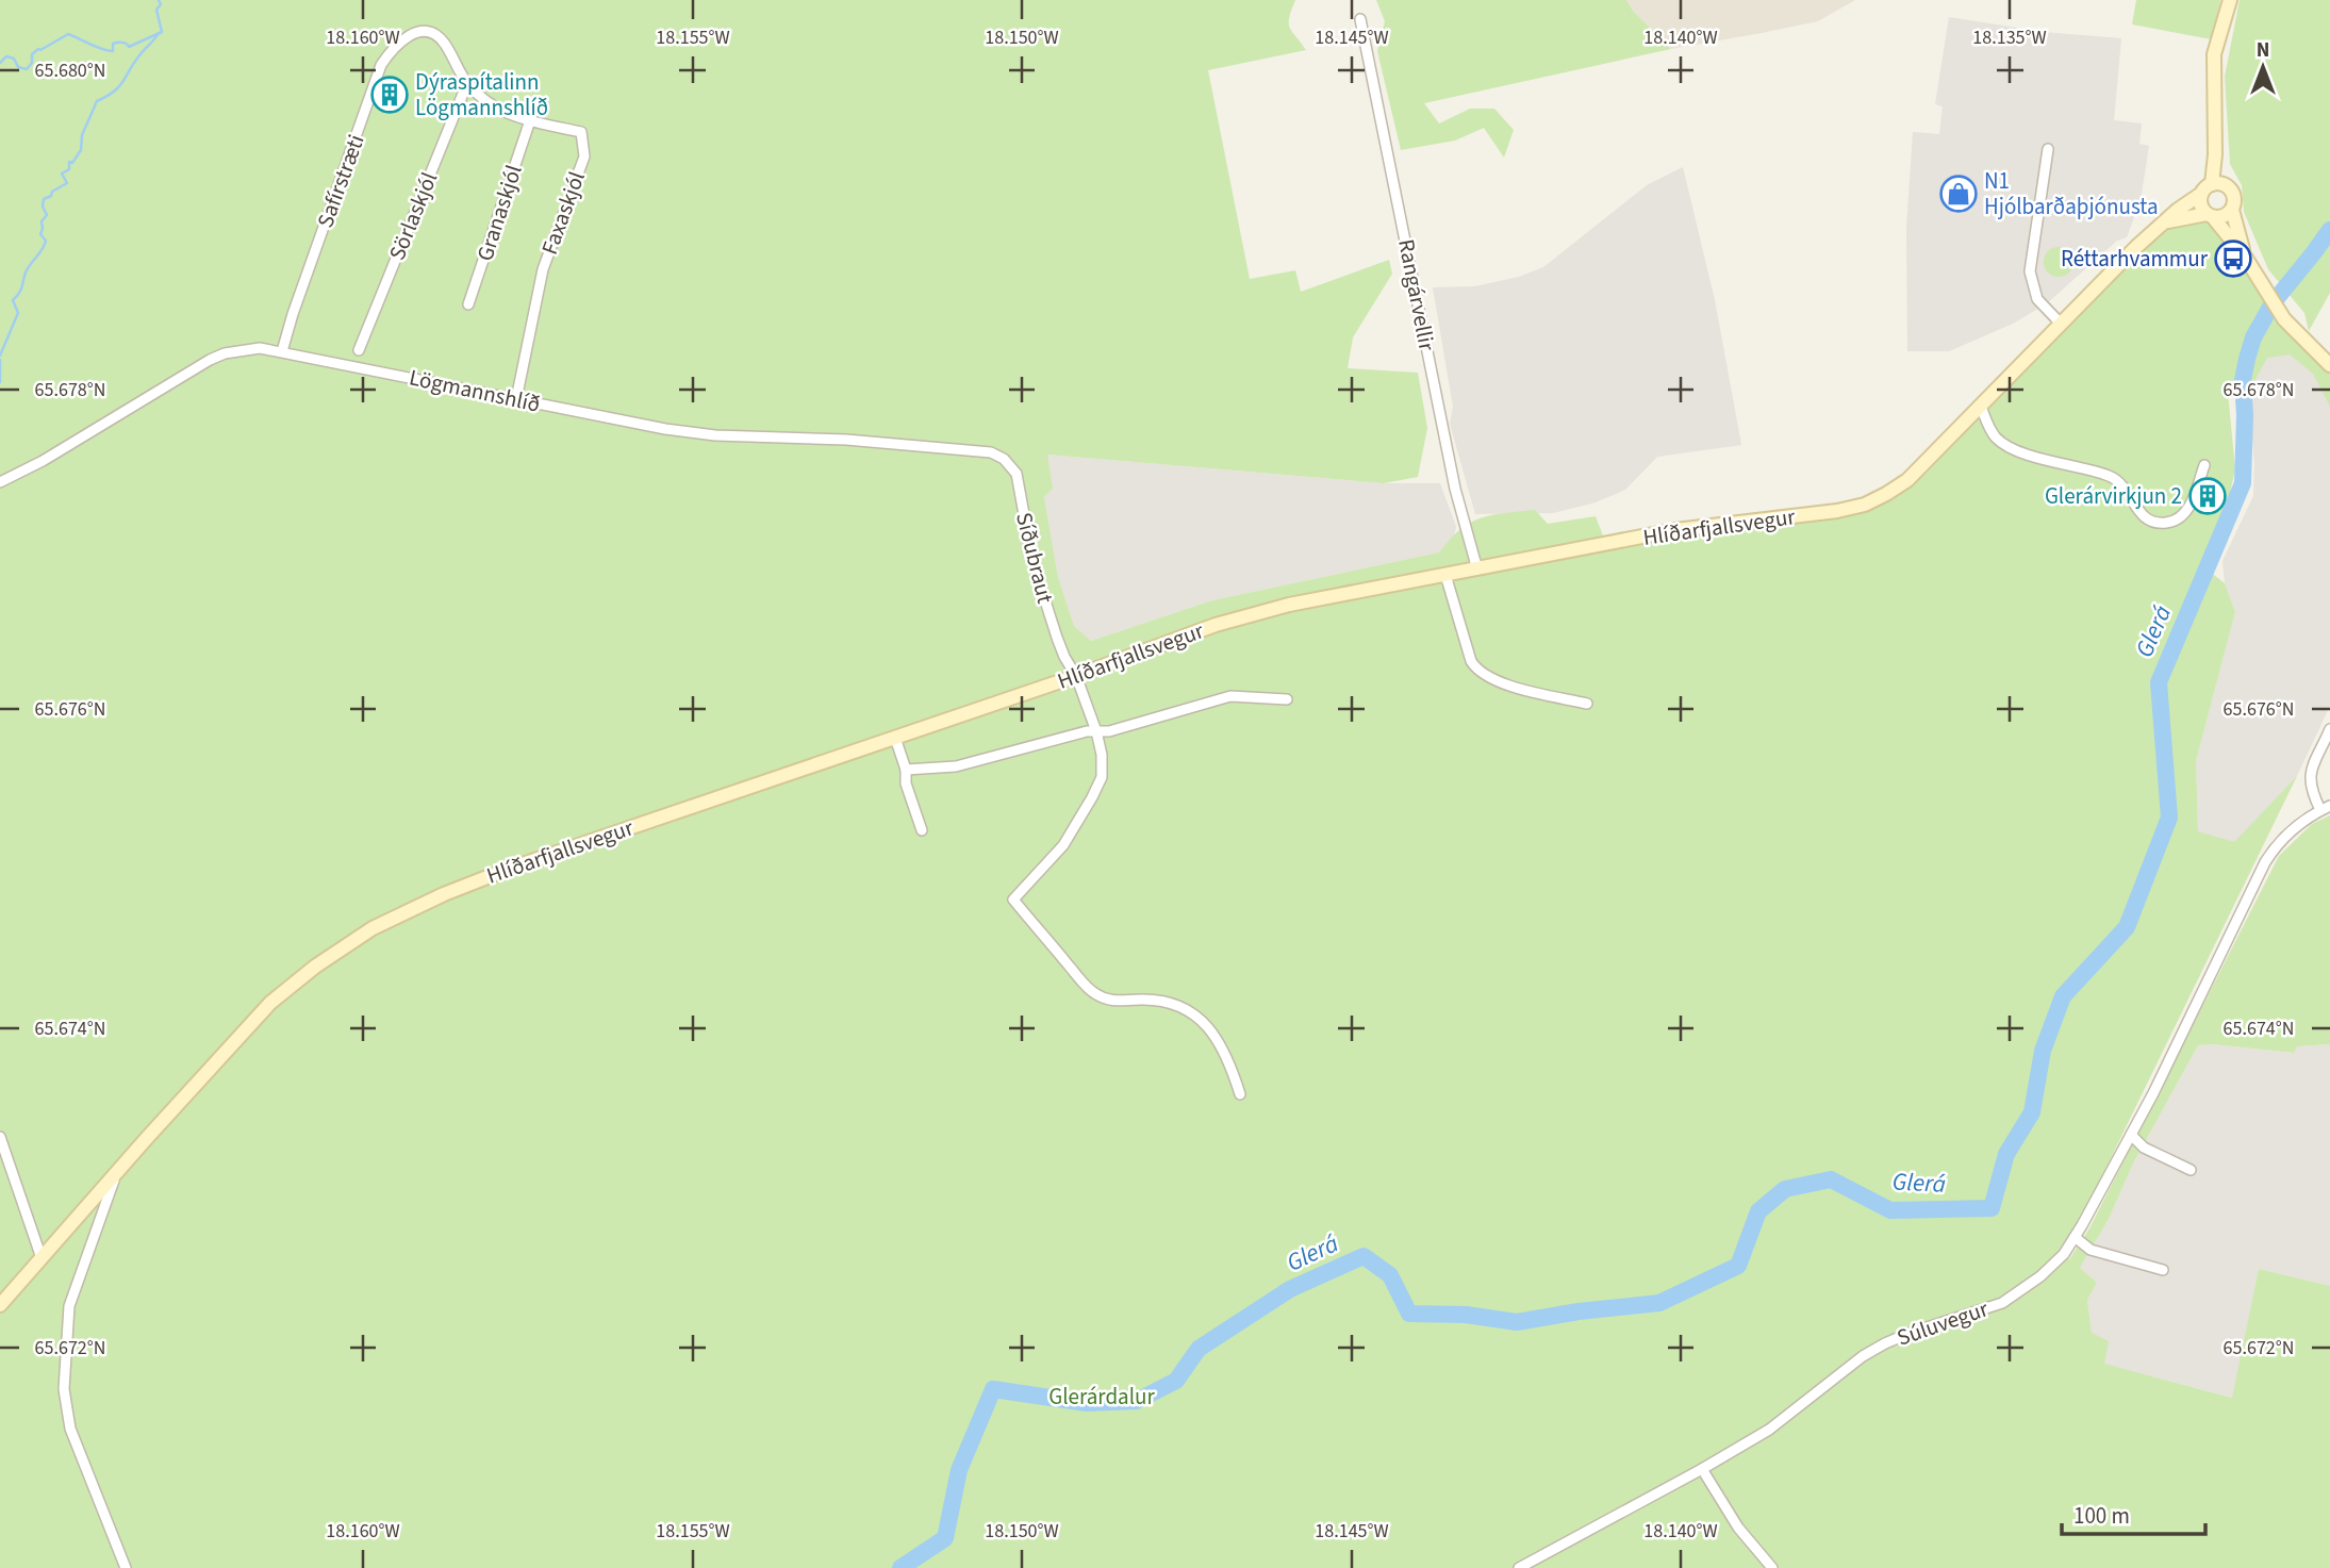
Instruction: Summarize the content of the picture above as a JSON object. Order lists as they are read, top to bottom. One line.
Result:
{"streets":{"main road":["Hlíðarfjallsvegur"],"street":["Safírstræti","Granaskjól","Faxaskjól","Sörlaskjól","Rangárvellir","Lögmannshlíð","Síðubraut","Súluvegur"]},"crossings":[["Safírstræti","Faxaskjól"],["Safírstræti","Lögmannshlíð"],["Granaskjól","Faxaskjól"],["Faxaskjól","Sörlaskjól"],["Faxaskjól","Lögmannshlíð"],["Rangárvellir","Hlíðarfjallsvegur"],["Lögmannshlíð","Síðubraut"],["Hlíðarfjallsvegur","Síðubraut"]],"water":["Glerá"],"parks":["Glerárdalur"],"places":{"building":["Dýraspítalinn Lögmannshlíð","Glerárvirkjun 2"],"shop":["N1 Hjólbarðaþjónusta"],"bus stop":["Réttarhvammur"]},"scale_bar":"100 m","north":"top","coordinates":["18.160°W","18.155°W","18.150°W","18.145°W","18.140°W","18.135°W","65.680°N","65.678°N","65.676°N","65.674°N","65.672°N"]}
